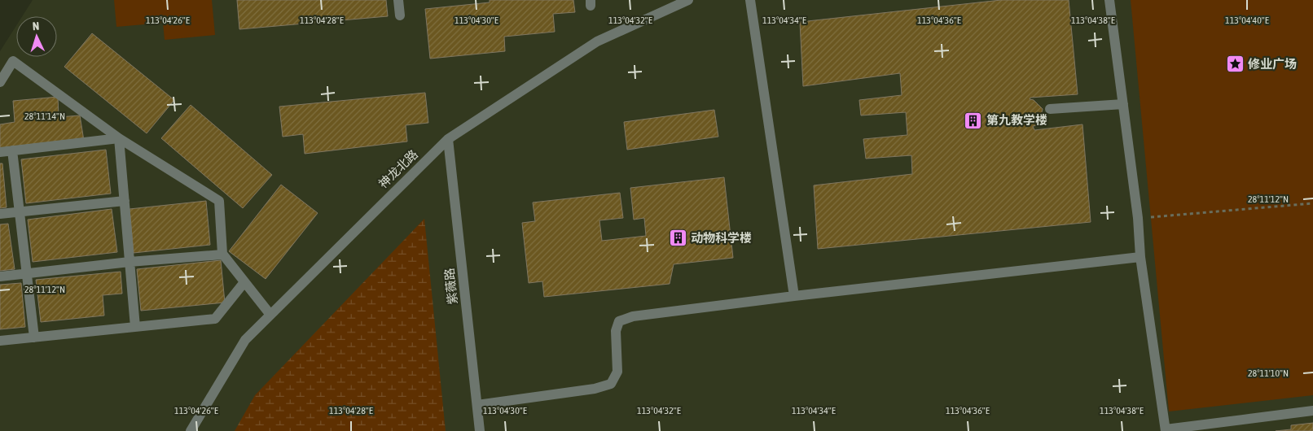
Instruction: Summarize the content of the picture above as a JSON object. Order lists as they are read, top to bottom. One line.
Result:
{"streets":{"street":["神龙北路","紫薇路"]},"crossings":[["神龙北路","紫薇路"]],"places":{"place":["修业广场"],"building":["第九教学楼","动物科学楼"]},"north":"top","coordinates":["113°04'26\"E","113°04'28\"E","113°04'30\"E","113°04'32\"E","113°04'34\"E","113°04'36\"E","113°04'38\"E","113°04'40\"E","28°11'14\"N","28°11'12\"N","28°11'10\"N"]}
